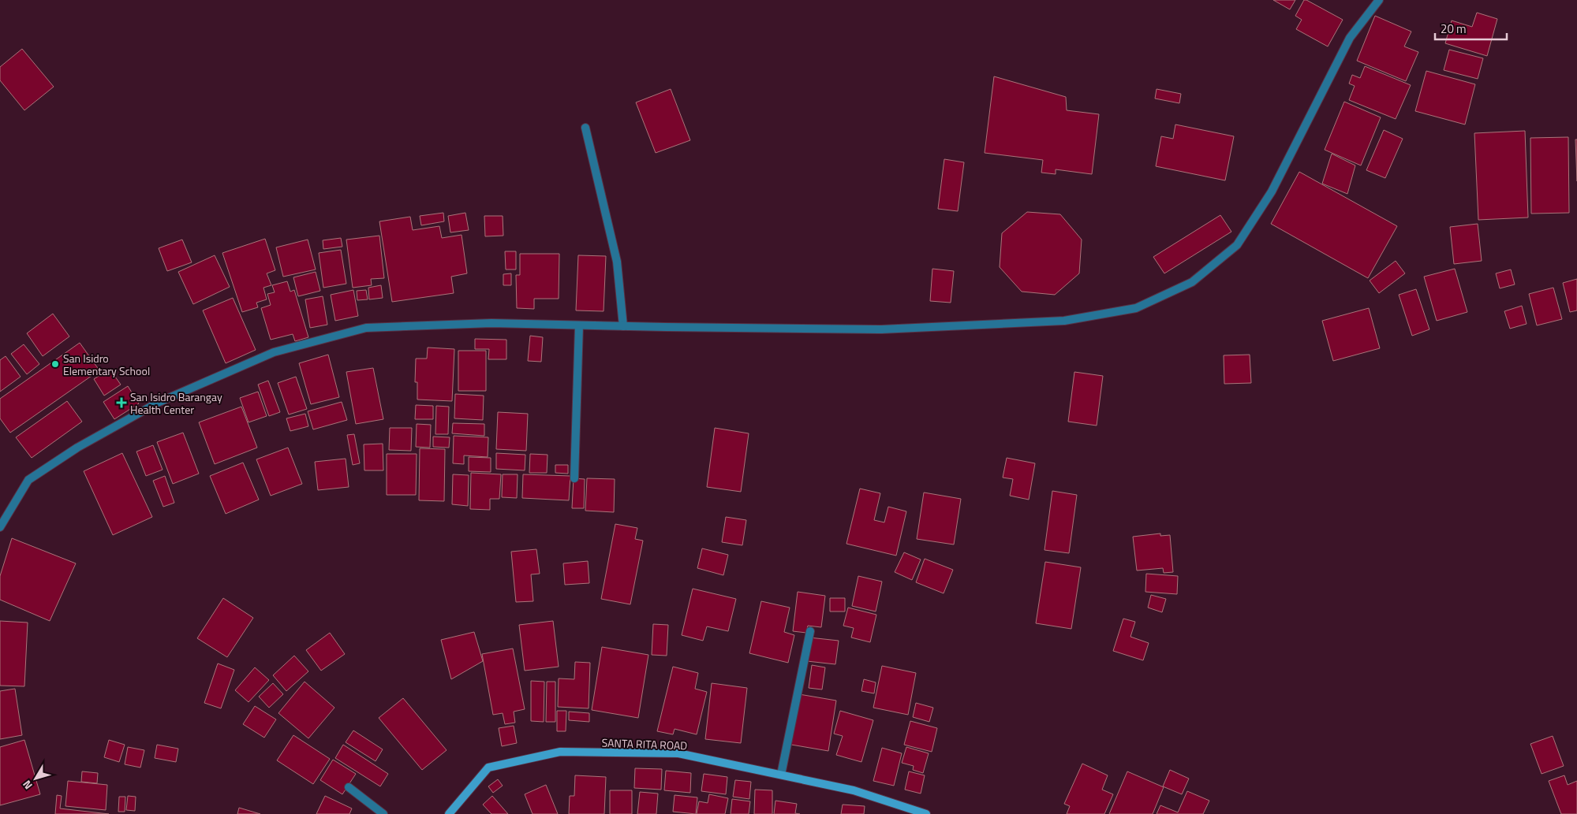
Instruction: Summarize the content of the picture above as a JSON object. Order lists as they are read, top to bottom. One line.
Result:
{"streets":{"street":["SANTA RITA ROAD"]},"places":{"other":["San Isidro Elementary School"],"health":["San Isidro Barangay Health Center"]},"scale_bar":"20 m","north":"bottom left"}
